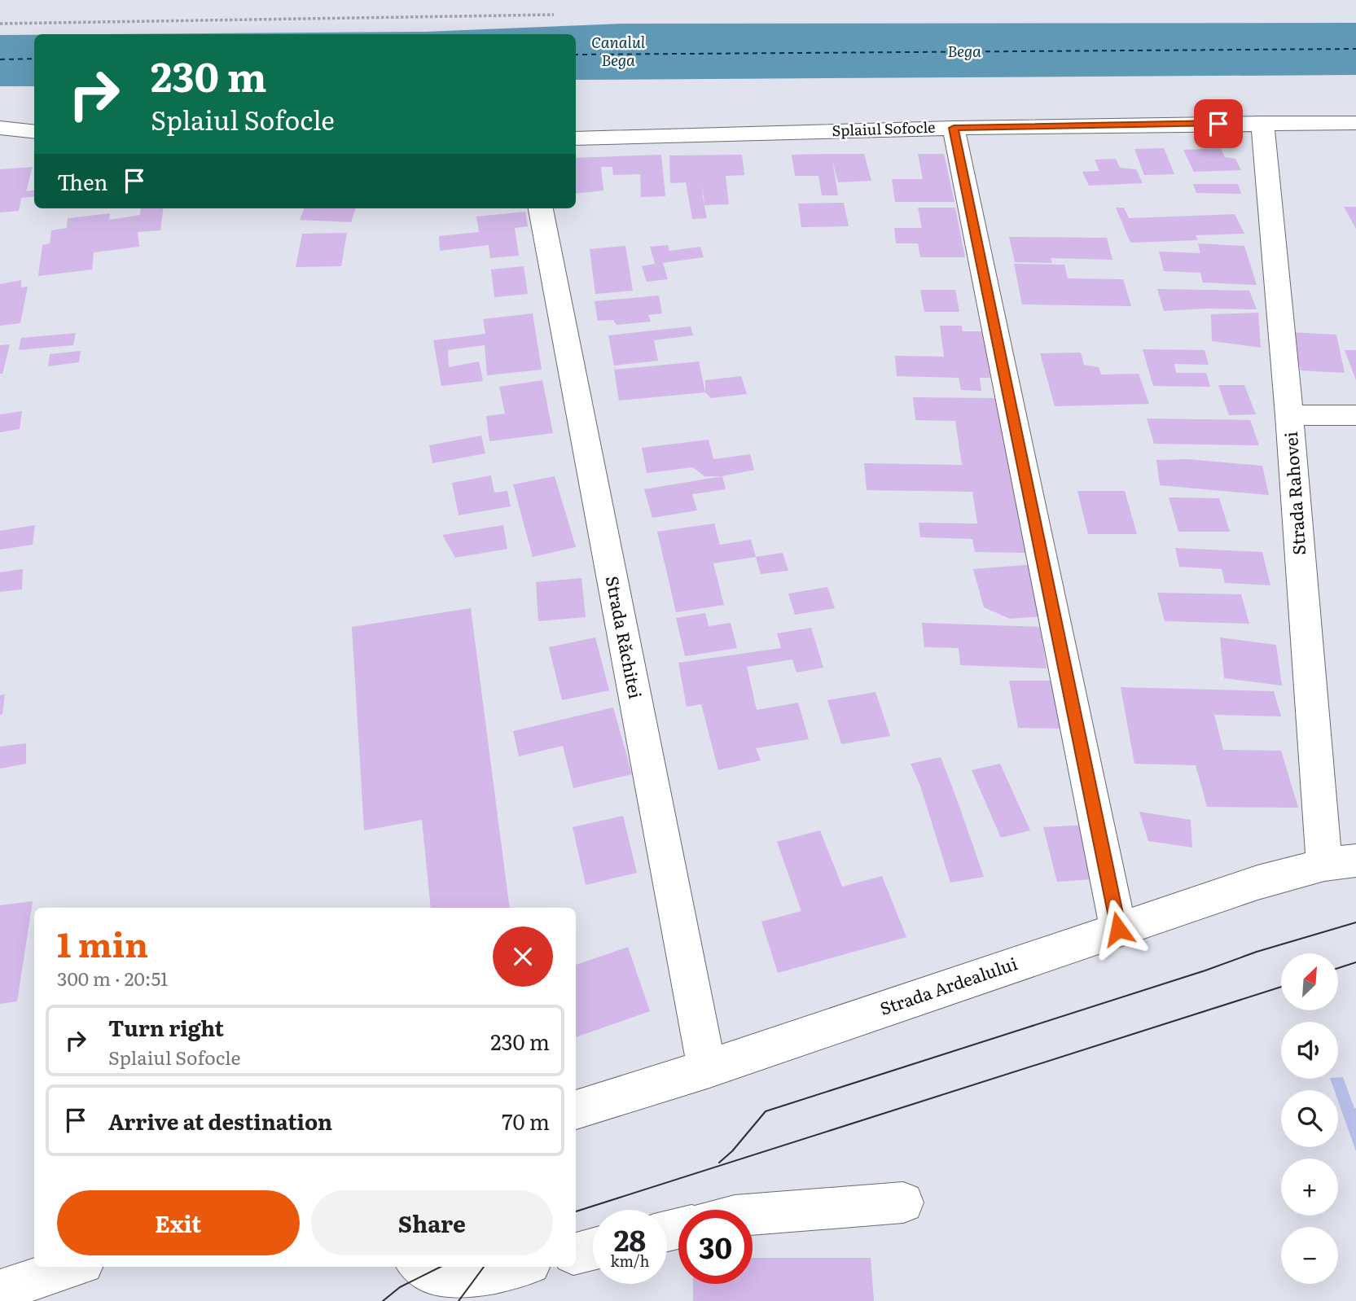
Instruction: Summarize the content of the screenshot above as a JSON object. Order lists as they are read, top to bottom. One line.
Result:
{"streets":{"street":["Splaiul Sofocle","Strada Rahovei","Strada Răchitei","Strada Ardealului"]},"crossings":[["Splaiul Sofocle","Strada Rahovei"],["Strada Rahovei","Strada Ardealului"],["Strada Răchitei","Strada Ardealului"]],"water":["Canalul Bega","Bega"],"north":"top right","page":{"turn":["230 m","Splaiul Sofocle"],"then":"Then","heading":["1 min","300 m · 20:51"],"map_buttons":["+","−"],"list":[{"name":"Turn right","note":"Splaiul Sofocle","value":"230 m"},{"name":"Arrive at destination","value":"70 m"}],"buttons":["Exit","Share"],"speed":"28 km/h","limit":"30"}}
